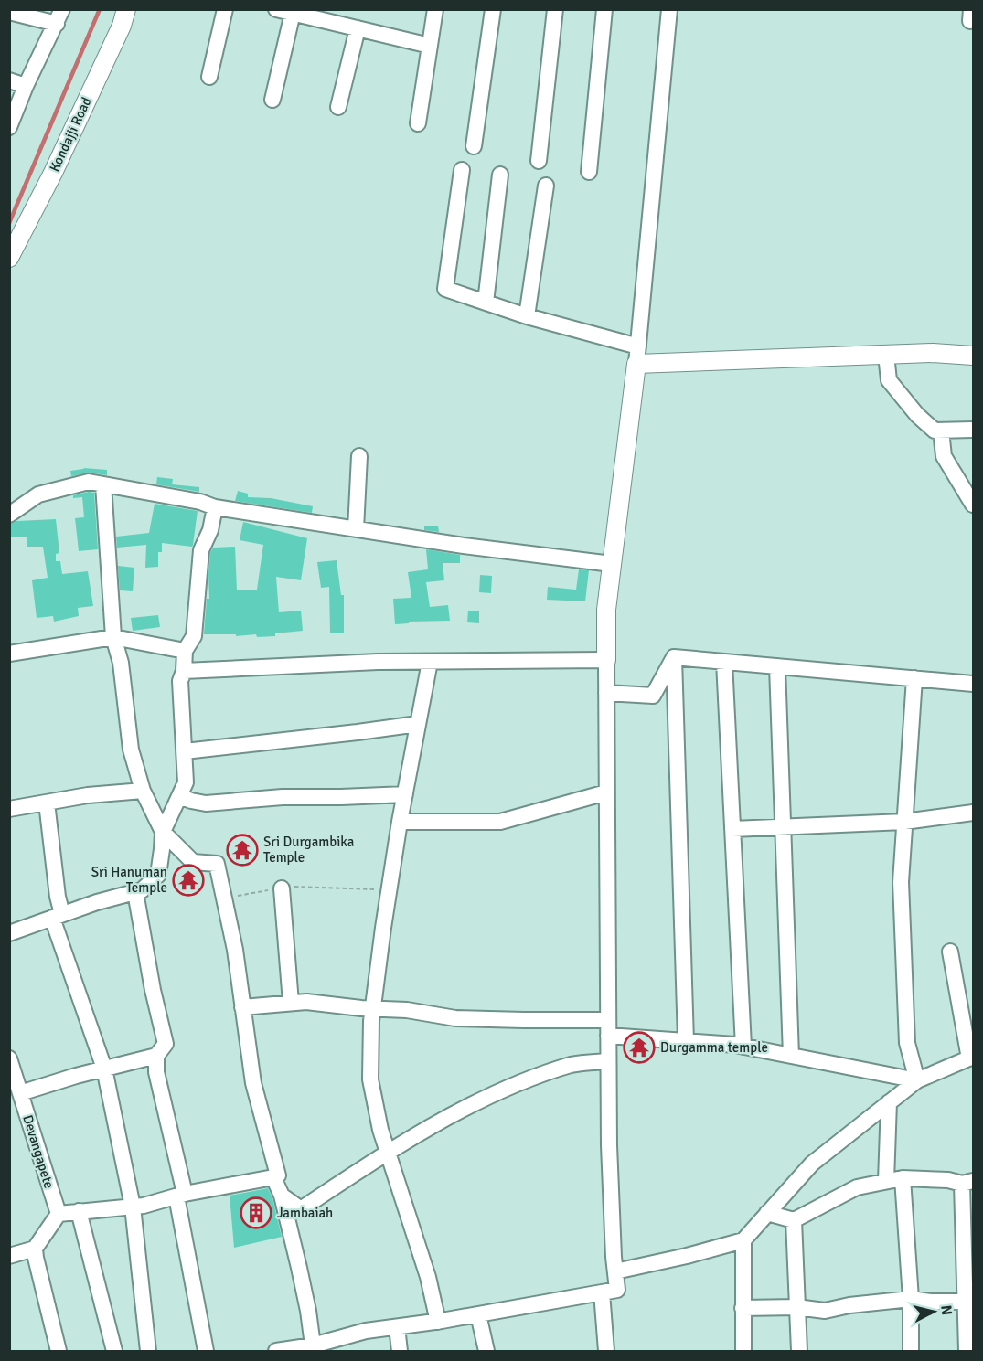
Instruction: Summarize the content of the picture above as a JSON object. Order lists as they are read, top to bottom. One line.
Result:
{"streets":{"street":["Kondajji Road","Devangapete"]},"places":{"temple":["Sri Durgambika Temple","Sri Hanuman Temple","Durgamma temple"],"building":["Jambaiah"]},"north":"right"}
